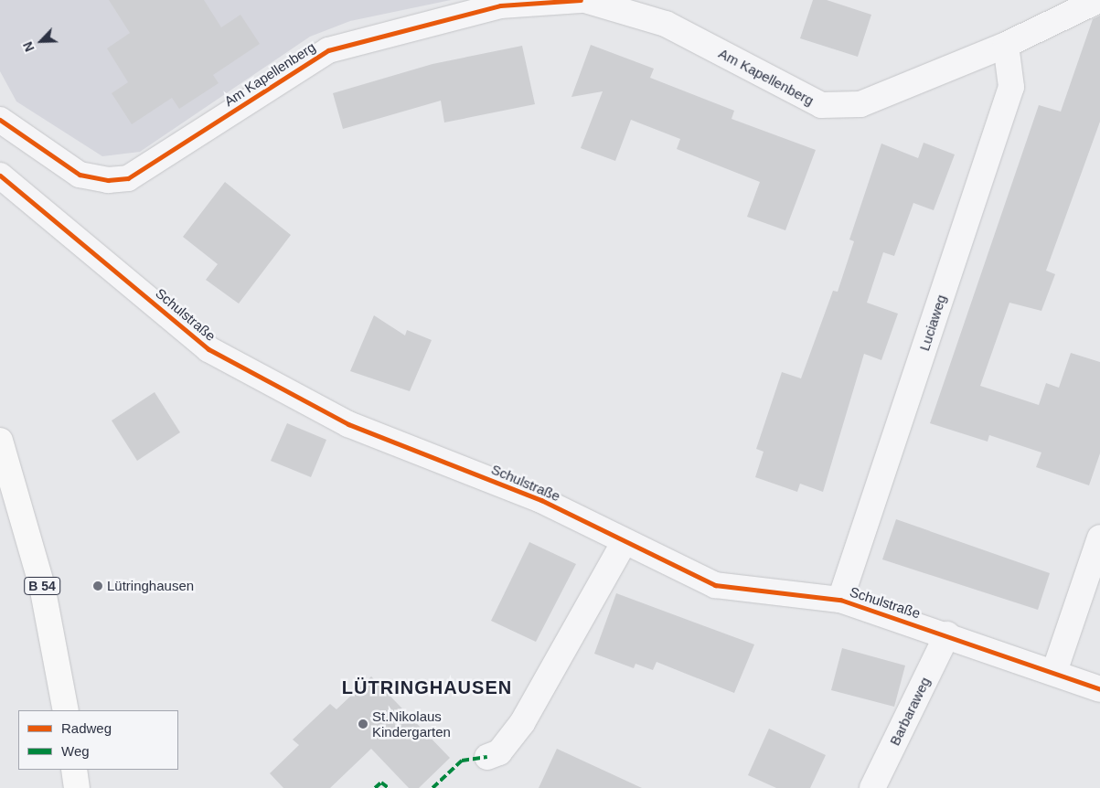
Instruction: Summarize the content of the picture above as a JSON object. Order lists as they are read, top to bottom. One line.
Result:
{"streets":{"main road":["B 54"],"street":["Am Kapellenberg","Schulstraße","Luciaweg","Barbaraweg"]},"crossings":[["Am Kapellenberg","Luciaweg"],["Schulstraße","Luciaweg"],["Schulstraße","Barbaraweg"]],"districts":["LÜTRINGHAUSEN"],"places":["Lütringhausen","St.Nikolaus Kindergarten"],"legend":["Radweg","Weg"],"north":"bottom left"}
